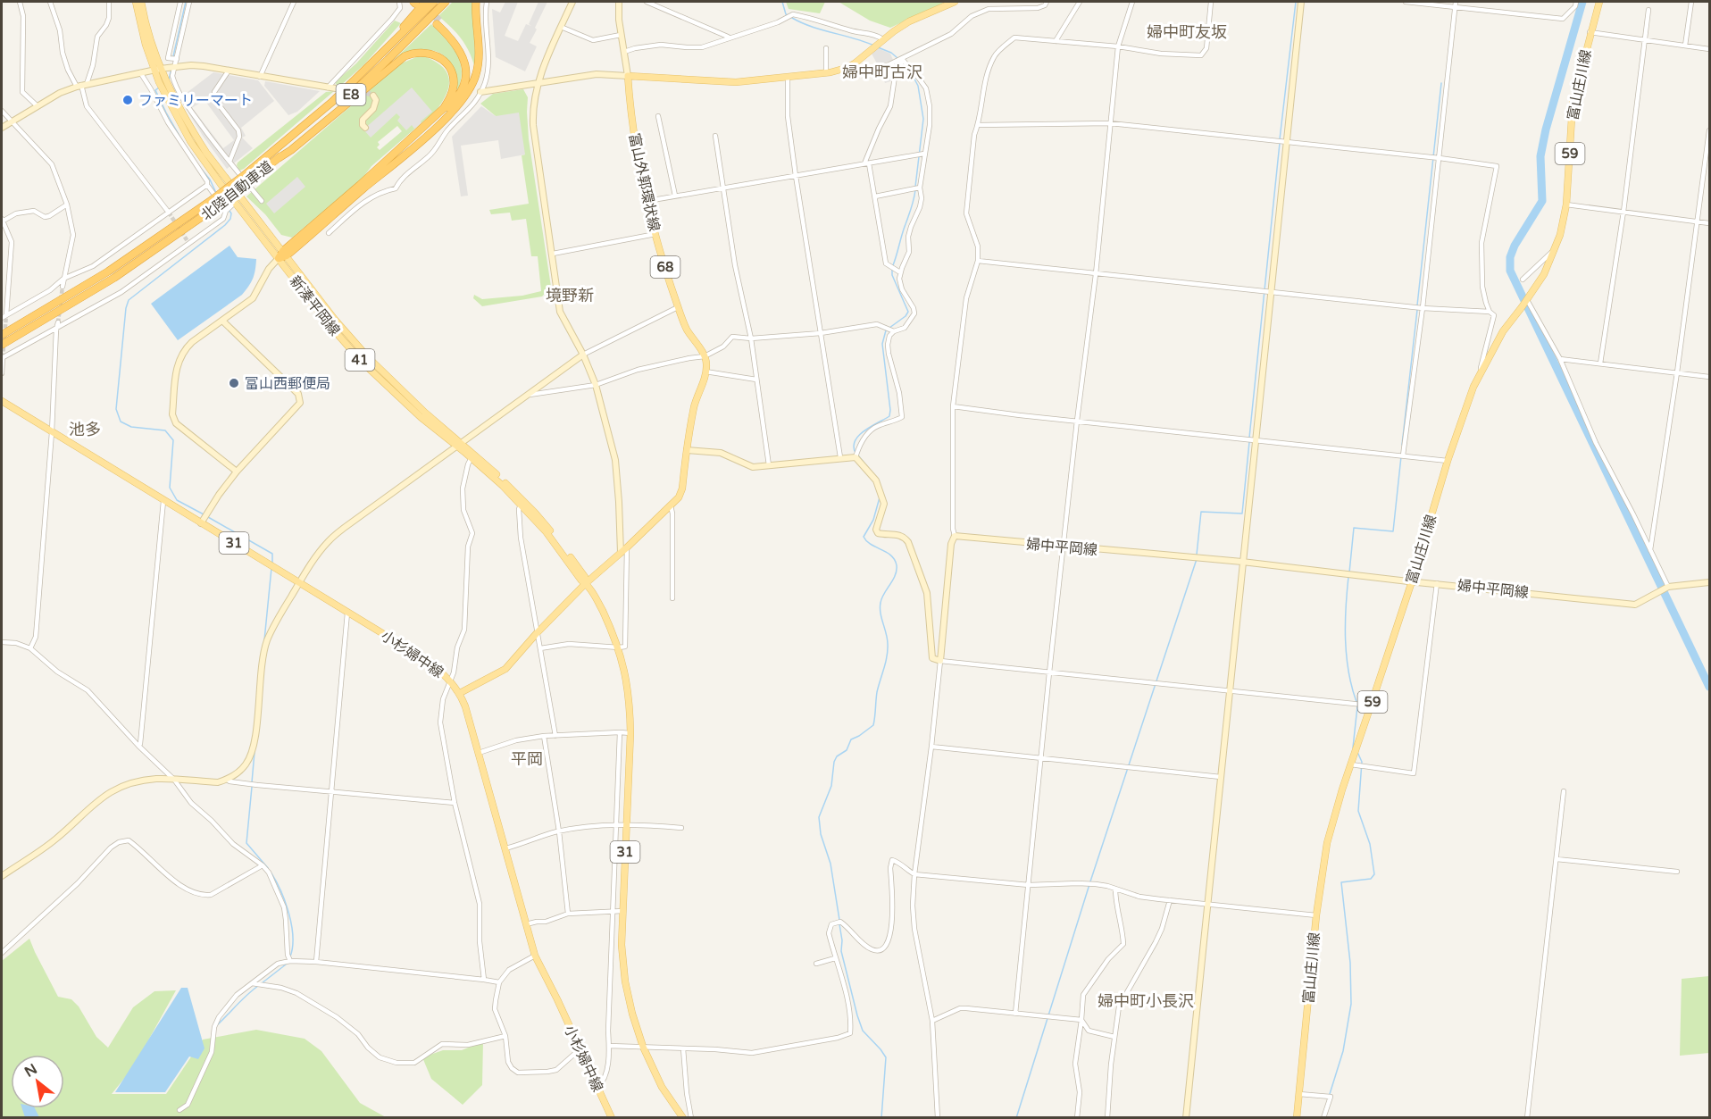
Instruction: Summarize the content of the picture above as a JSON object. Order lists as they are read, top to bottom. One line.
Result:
{"streets":{"highway":["E8","北陸自動車道"],"main road":["富山庄川線","59","富山外郭環状線","68","新湊平岡線","41","31","小杉婦中線"],"street":["婦中平岡線"]},"crossings":[["富山庄川線","婦中平岡線"],["富山外郭環状線","新湊平岡線"],["富山外郭環状線","31"],["新湊平岡線","31"]],"districts":["婦中町友坂","婦中町古沢","境野新","池多","平岡","婦中町小長沢"],"places":["ファミリーマート","富山西郵便局"],"north":"top left"}
